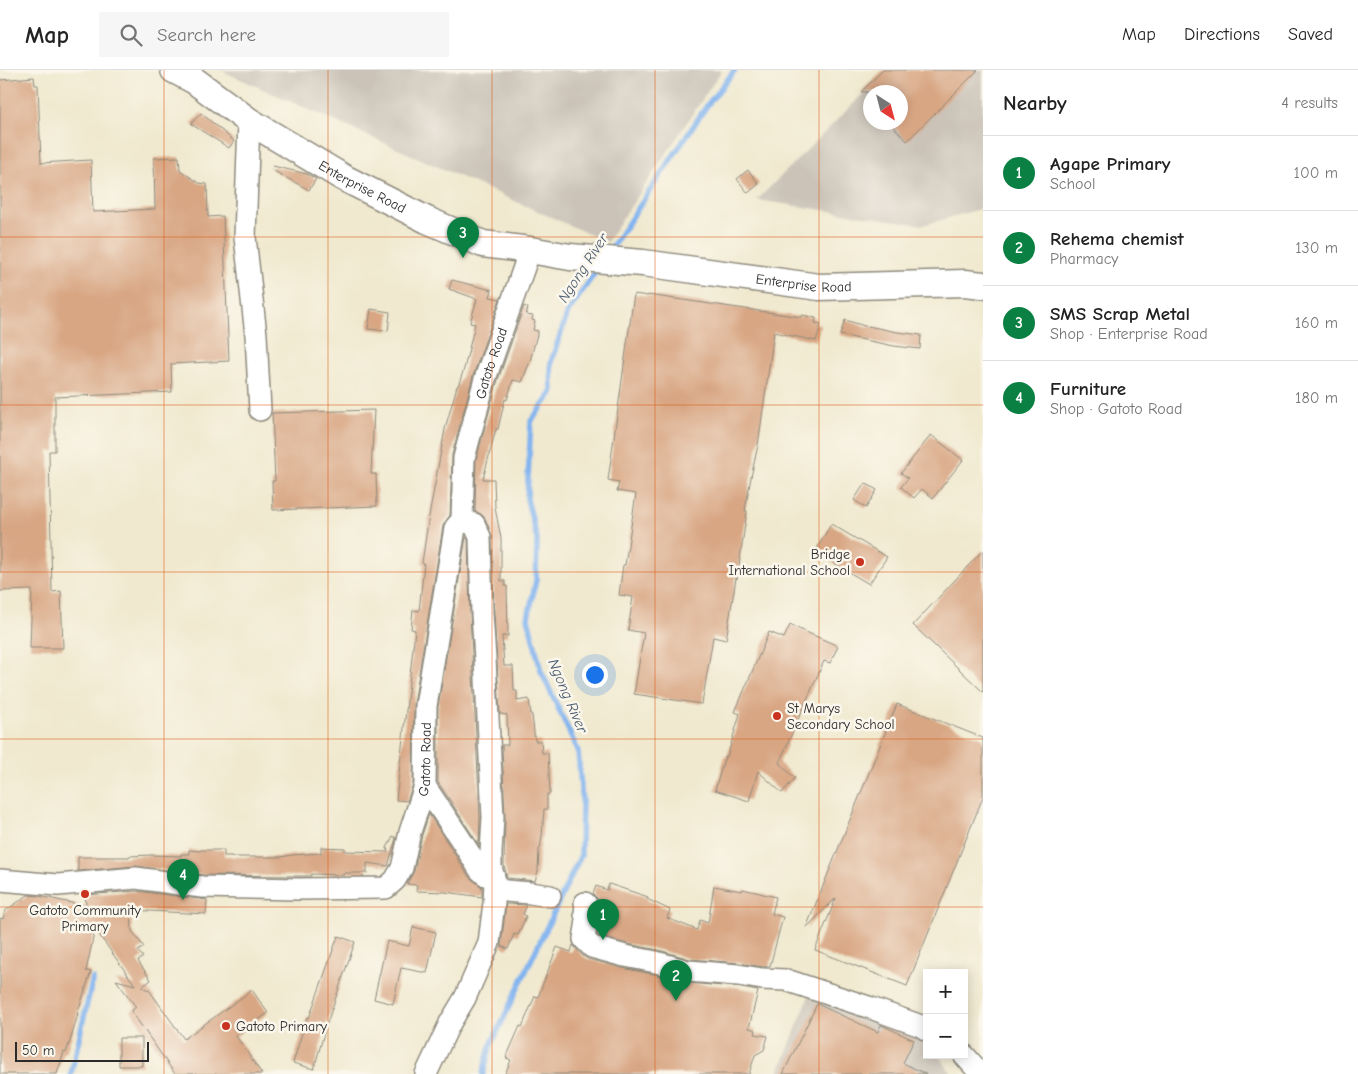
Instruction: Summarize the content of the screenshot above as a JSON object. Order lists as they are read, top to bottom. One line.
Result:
{"streets":{"main road":["Enterprise Road"],"street":["Gatoto Road"]},"crossings":[["Enterprise Road","Gatoto Road"]],"water":["Ngong River"],"places":["Bridge International School","St Marys Secondary School","Gatoto Community Primary","Gatoto Primary"],"scale_bar":"50 m","north":"bottom right","page":{"header":"Map","search":"Search here","nav":["Map","Directions","Saved"],"heading":["Nearby","4 results"],"list":[{"mark":"1","name":"Agape Primary","note":"School","value":"100 m"},{"mark":"2","name":"Rehema chemist","note":"Pharmacy","value":"130 m"},{"mark":"3","name":"SMS Scrap Metal","note":"Shop · Enterprise Road","value":"160 m"},{"mark":"4","name":"Furniture","note":"Shop · Gatoto Road","value":"180 m"}],"pins":["3","4","1","2"],"map_buttons":["+","−"],"scale":"50 m"}}
